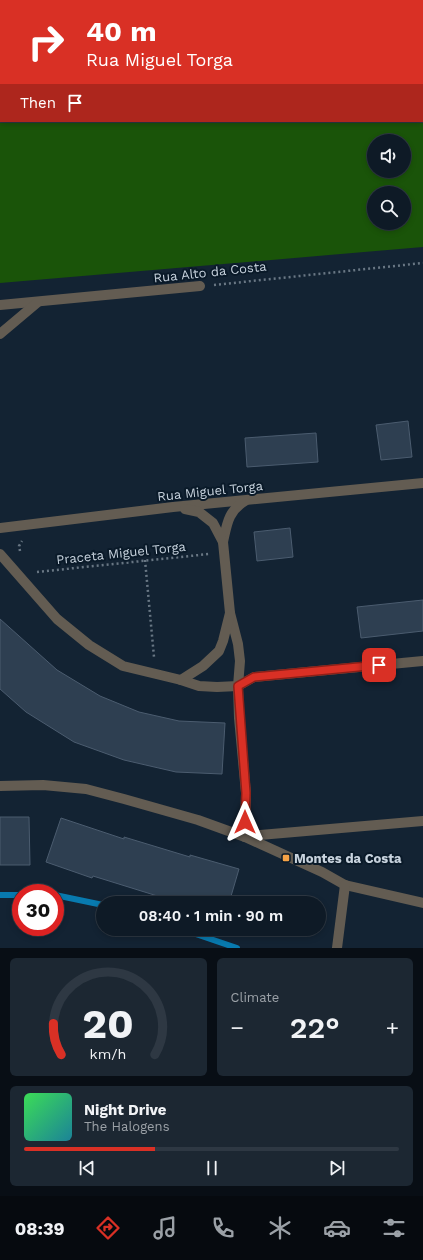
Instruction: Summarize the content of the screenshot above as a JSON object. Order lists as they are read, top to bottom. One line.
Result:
{"streets":{"street":["Rua Alto da Costa","Rua Miguel Torga"],"path":["Praceta Miguel Torga"]},"places":{"transit":["Montes da Costa"]},"page":{"turn":["40 m","Rua Miguel Torga"],"then":"Then","limit":"30","trip":"08:40 · 1 min · 90 m","tile":"Climate","heat":["−","22°","+"],"song":["Night Drive","The Halogens"],"tabs":"08:39","gauge":["20","km/h"]}}
